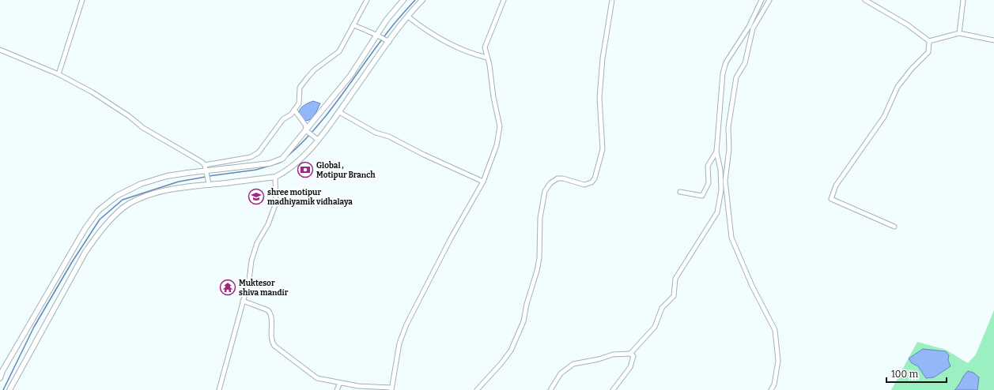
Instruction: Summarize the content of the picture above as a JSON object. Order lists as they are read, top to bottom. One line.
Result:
{"places":{"bank":["Global , Motipur Branch"],"school or university":["shree motipur madhiyamik vidhalaya"],"temple":["Muktesor shiva mandir"]},"scale_bar":"100 m"}
